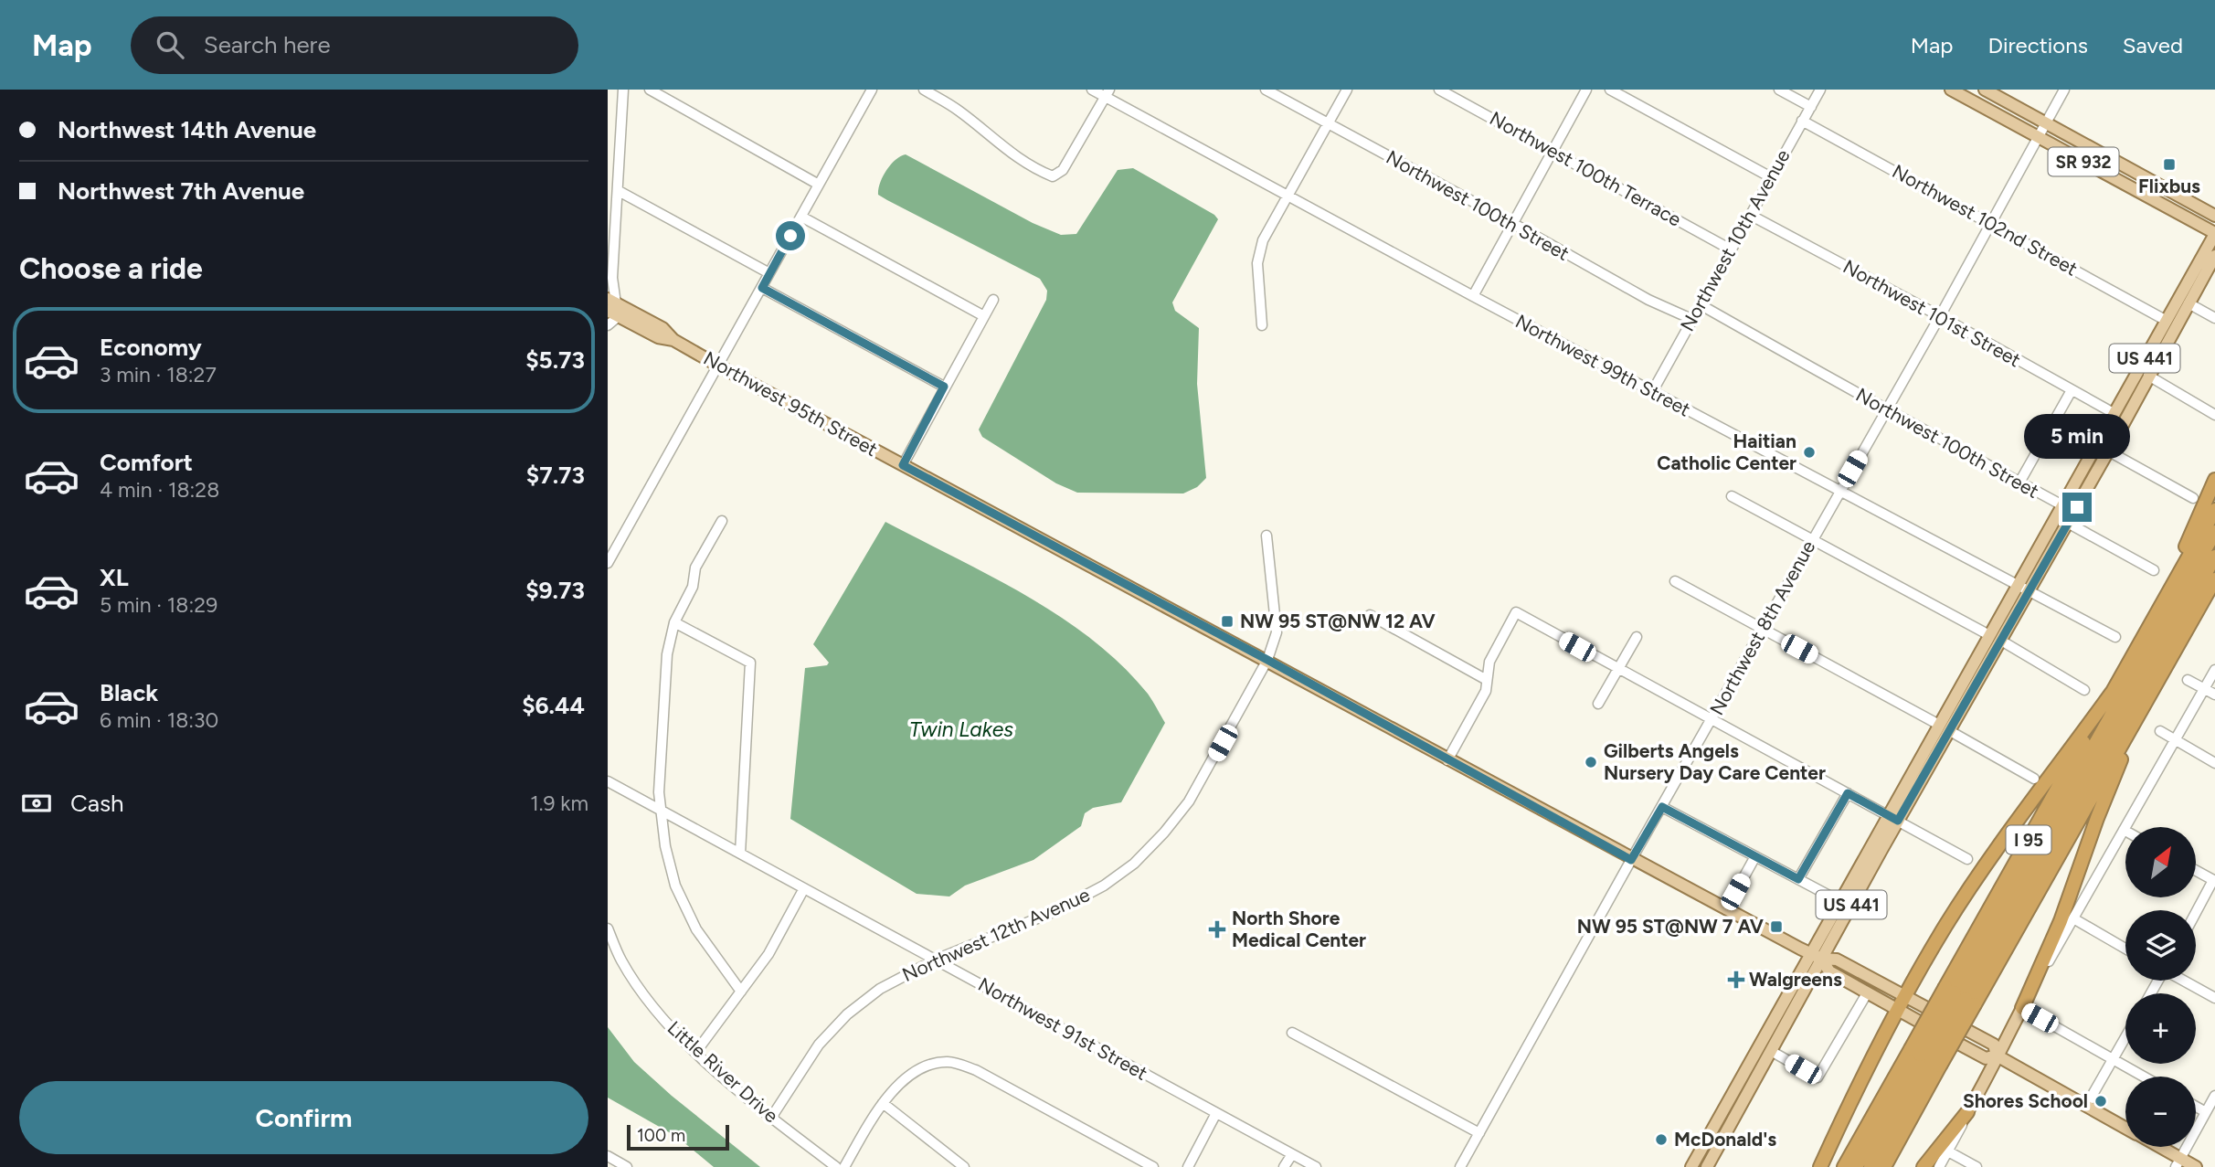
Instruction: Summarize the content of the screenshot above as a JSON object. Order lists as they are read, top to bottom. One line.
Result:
{"streets":{"highway":["I 95"],"main road":["SR 932","US 441","Northwest 95th Street"],"street":["Northwest 100th Terrace","Northwest 100th Street","Northwest 102nd Street","Northwest 10th Avenue","Northwest 101st Street","Northwest 99th Street","Northwest 8th Avenue","Northwest 12th Avenue","Northwest 91st Street","Little River Drive"]},"crossings":[["SR 932","US 441"],["SR 932","Northwest 8th Avenue"],["Northwest 100th Terrace","Northwest 10th Avenue"],["Northwest 100th Street","Northwest 10th Avenue"],["Northwest 100th Street","US 441"],["Northwest 100th Street","Northwest 8th Avenue"],["Northwest 102nd Street","Northwest 10th Avenue"],["Northwest 102nd Street","US 441"],["Northwest 102nd Street","Northwest 8th Avenue"],["Northwest 10th Avenue","Northwest 101st Street"],["Northwest 10th Avenue","Northwest 99th Street"],["Northwest 101st Street","US 441"],["Northwest 101st Street","Northwest 8th Avenue"],["US 441","Northwest 99th Street"],["US 441","Northwest 95th Street"],["Northwest 99th Street","Northwest 8th Avenue"],["Northwest 95th Street","Northwest 8th Avenue"],["Northwest 95th Street","Northwest 12th Avenue"],["Northwest 12th Avenue","Northwest 91st Street"],["Northwest 12th Avenue","Little River Drive"]],"water":["Twin Lakes"],"places":{"transit":["Flixbus","NW 95 ST@NW 12 AV","NW 95 ST@NW 7 AV"],"other":["Haitian Catholic Center","Gilberts Angels Nursery Day Care Center","Shores School","McDonald's"],"health":["North Shore Medical Center","Walgreens"]},"scale_bar":"100 m","north":"top right","page":{"header":"Map","search":"Search here","nav":["Map","Directions","Saved"],"banner":["Northwest 14th Avenue","Northwest 7th Avenue"],"heading":"Choose a ride","list":[{"name":"Economy","note":"3 min · 18:27","value":"$5.73"},{"name":"Comfort","note":"4 min · 18:28","value":"$7.73"},{"name":"XL","note":"5 min · 18:29","value":"$9.73"},{"name":"Black","note":"6 min · 18:30","value":"$6.44"}],"bubble":"5 min","pay":["Cash","1.9 km"],"map_buttons":["+","−"],"buttons":"Confirm","scale":"100 m"}}
